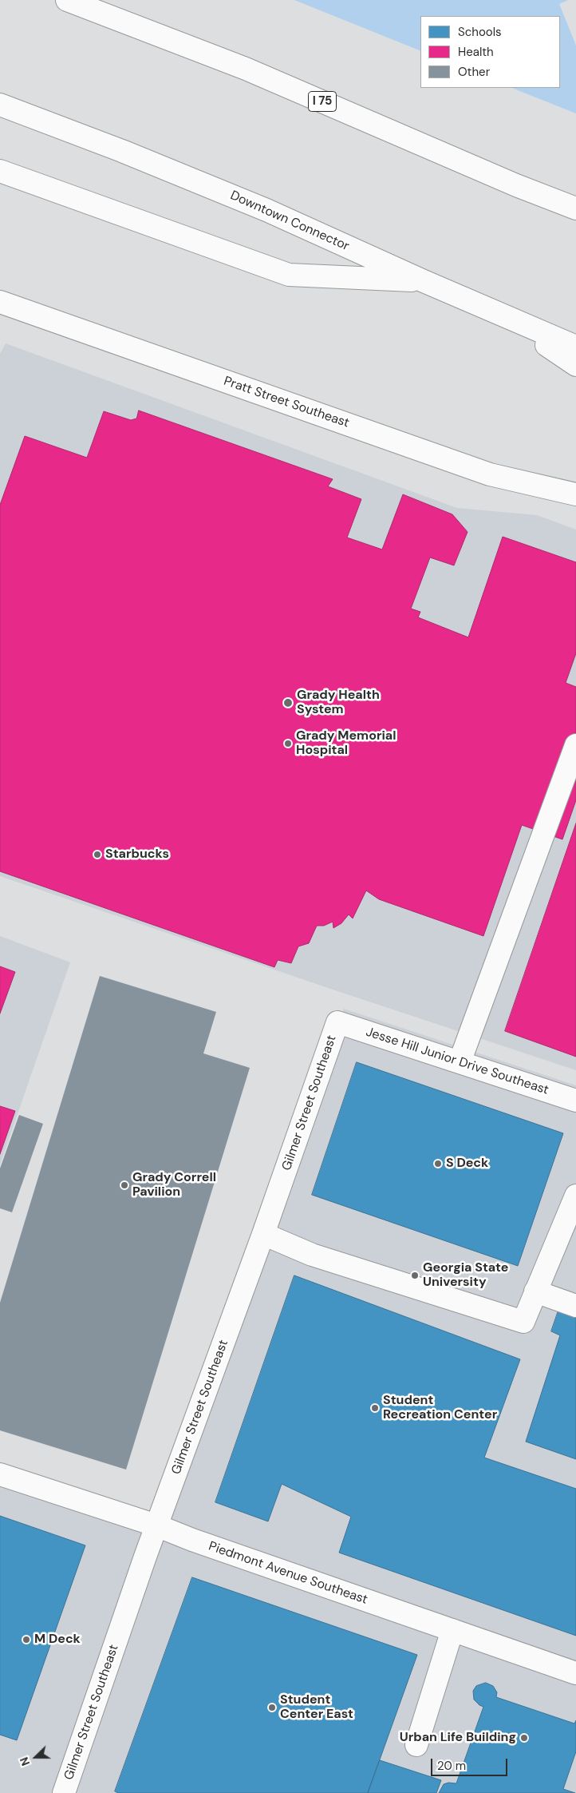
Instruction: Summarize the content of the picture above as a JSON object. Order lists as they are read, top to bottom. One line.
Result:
{"streets":{"main road":["I 75","Downtown Connector","Pratt Street Southeast","Jesse Hill Junior Drive Southeast","Gilmer Street Southeast","Piedmont Avenue Southeast"]},"crossings":[["Jesse Hill Junior Drive Southeast","Gilmer Street Southeast"],["Gilmer Street Southeast","Piedmont Avenue Southeast"]],"places":["Grady Health System","Grady Memorial Hospital","Starbucks","S Deck","Grady Correll Pavilion","Georgia State University","Student Recreation Center","M Deck","Student Center East","Urban Life Building"],"legend":["Schools","Health","Other"],"scale_bar":"20 m","north":"left"}
